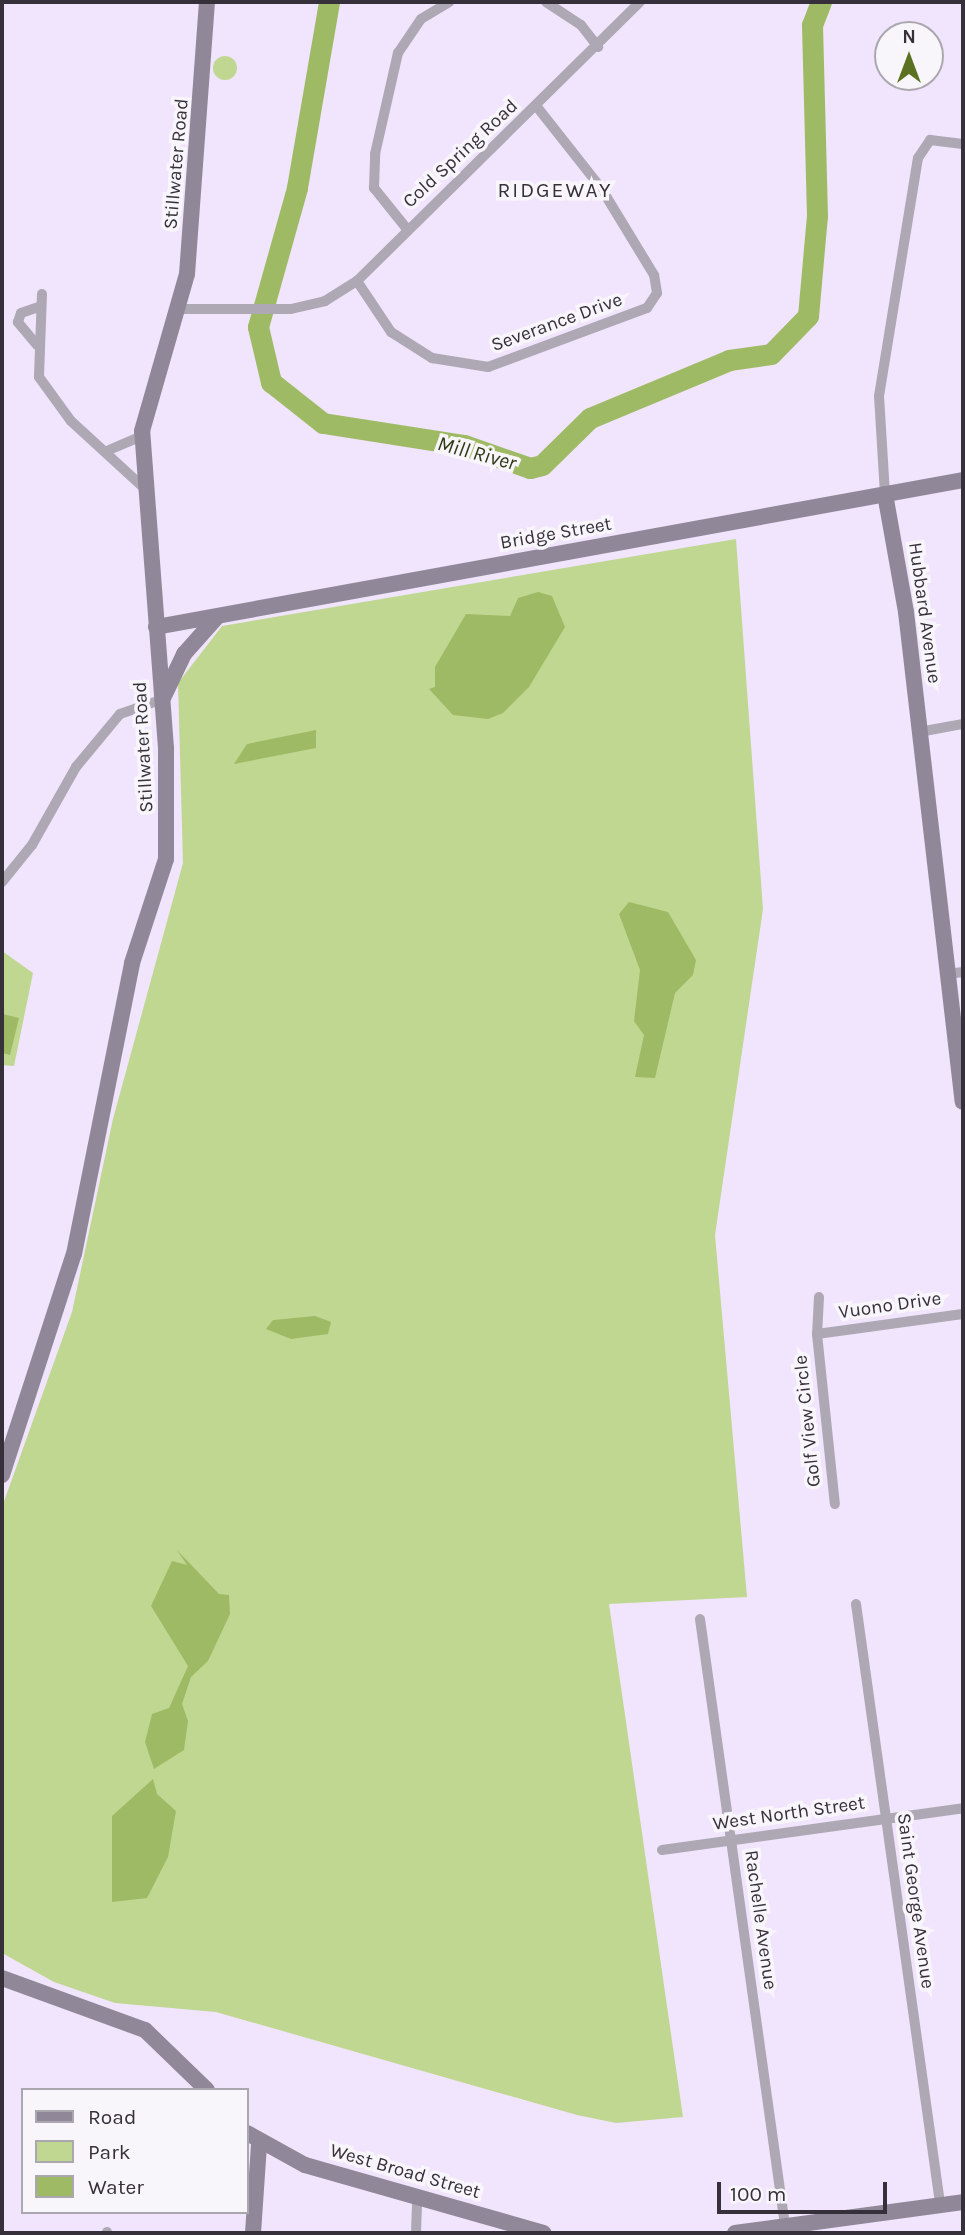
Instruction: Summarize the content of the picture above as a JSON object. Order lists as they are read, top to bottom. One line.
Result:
{"streets":{"main road":["Stillwater Road","Bridge Street","Hubbard Avenue","West Broad Street"],"street":["Cold Spring Road","Severance Drive","Vuono Drive","Golf View Circle","West North Street","Saint George Avenue","Rachelle Avenue"]},"crossings":[["Cold Spring Road","Stillwater Road"],["Cold Spring Road","Severance Drive"],["Stillwater Road","Bridge Street"],["Bridge Street","Hubbard Avenue"],["Vuono Drive","Golf View Circle"],["West North Street","Saint George Avenue"],["West North Street","Rachelle Avenue"]],"districts":["RIDGEWAY"],"water":["Mill River"],"legend":["Road","Park","Water"],"scale_bar":"100 m","north":"top"}
